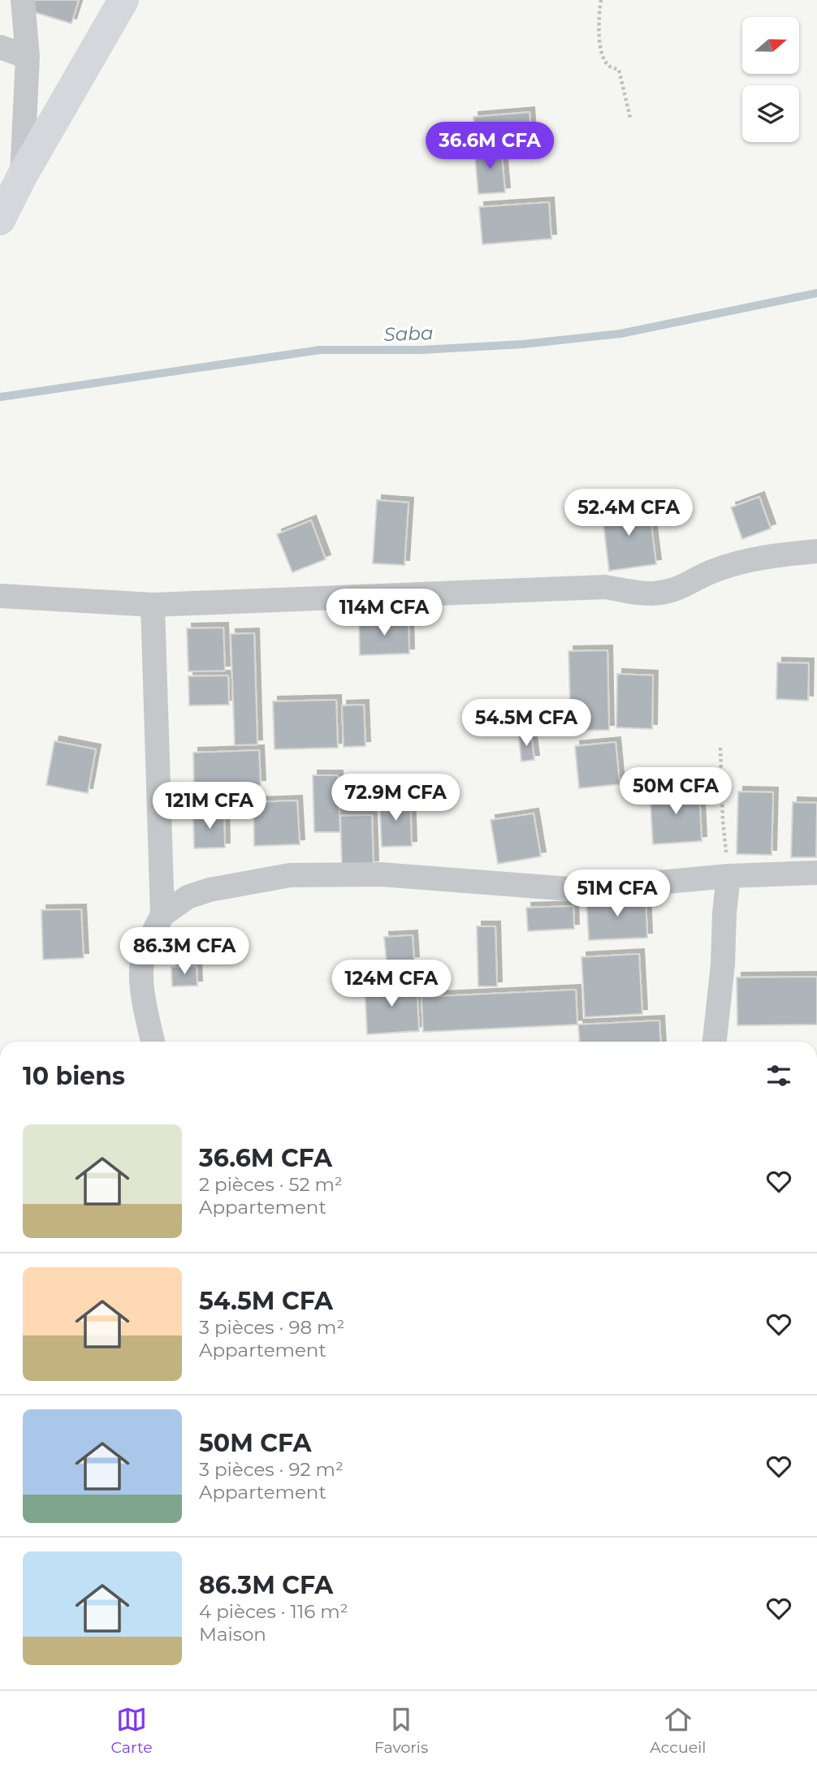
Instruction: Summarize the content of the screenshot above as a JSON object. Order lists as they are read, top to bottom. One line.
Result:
{"water":["Saba"],"north":"right","page":{"price":["36.6M CFA","52.4M CFA","114M CFA","54.5M CFA","50M CFA","72.9M CFA","121M CFA","51M CFA","86.3M CFA","124M CFA"],"heading":"10 biens","list":[{"name":"36.6M CFA","note":"2 pièces · 52 m² · Appartement"},{"name":"54.5M CFA","note":"3 pièces · 98 m² · Appartement"},{"name":"50M CFA","note":"3 pièces · 92 m² · Appartement"},{"name":"86.3M CFA","note":"4 pièces · 116 m² · Maison"}],"tabs":["Carte","Favoris","Accueil"]}}
